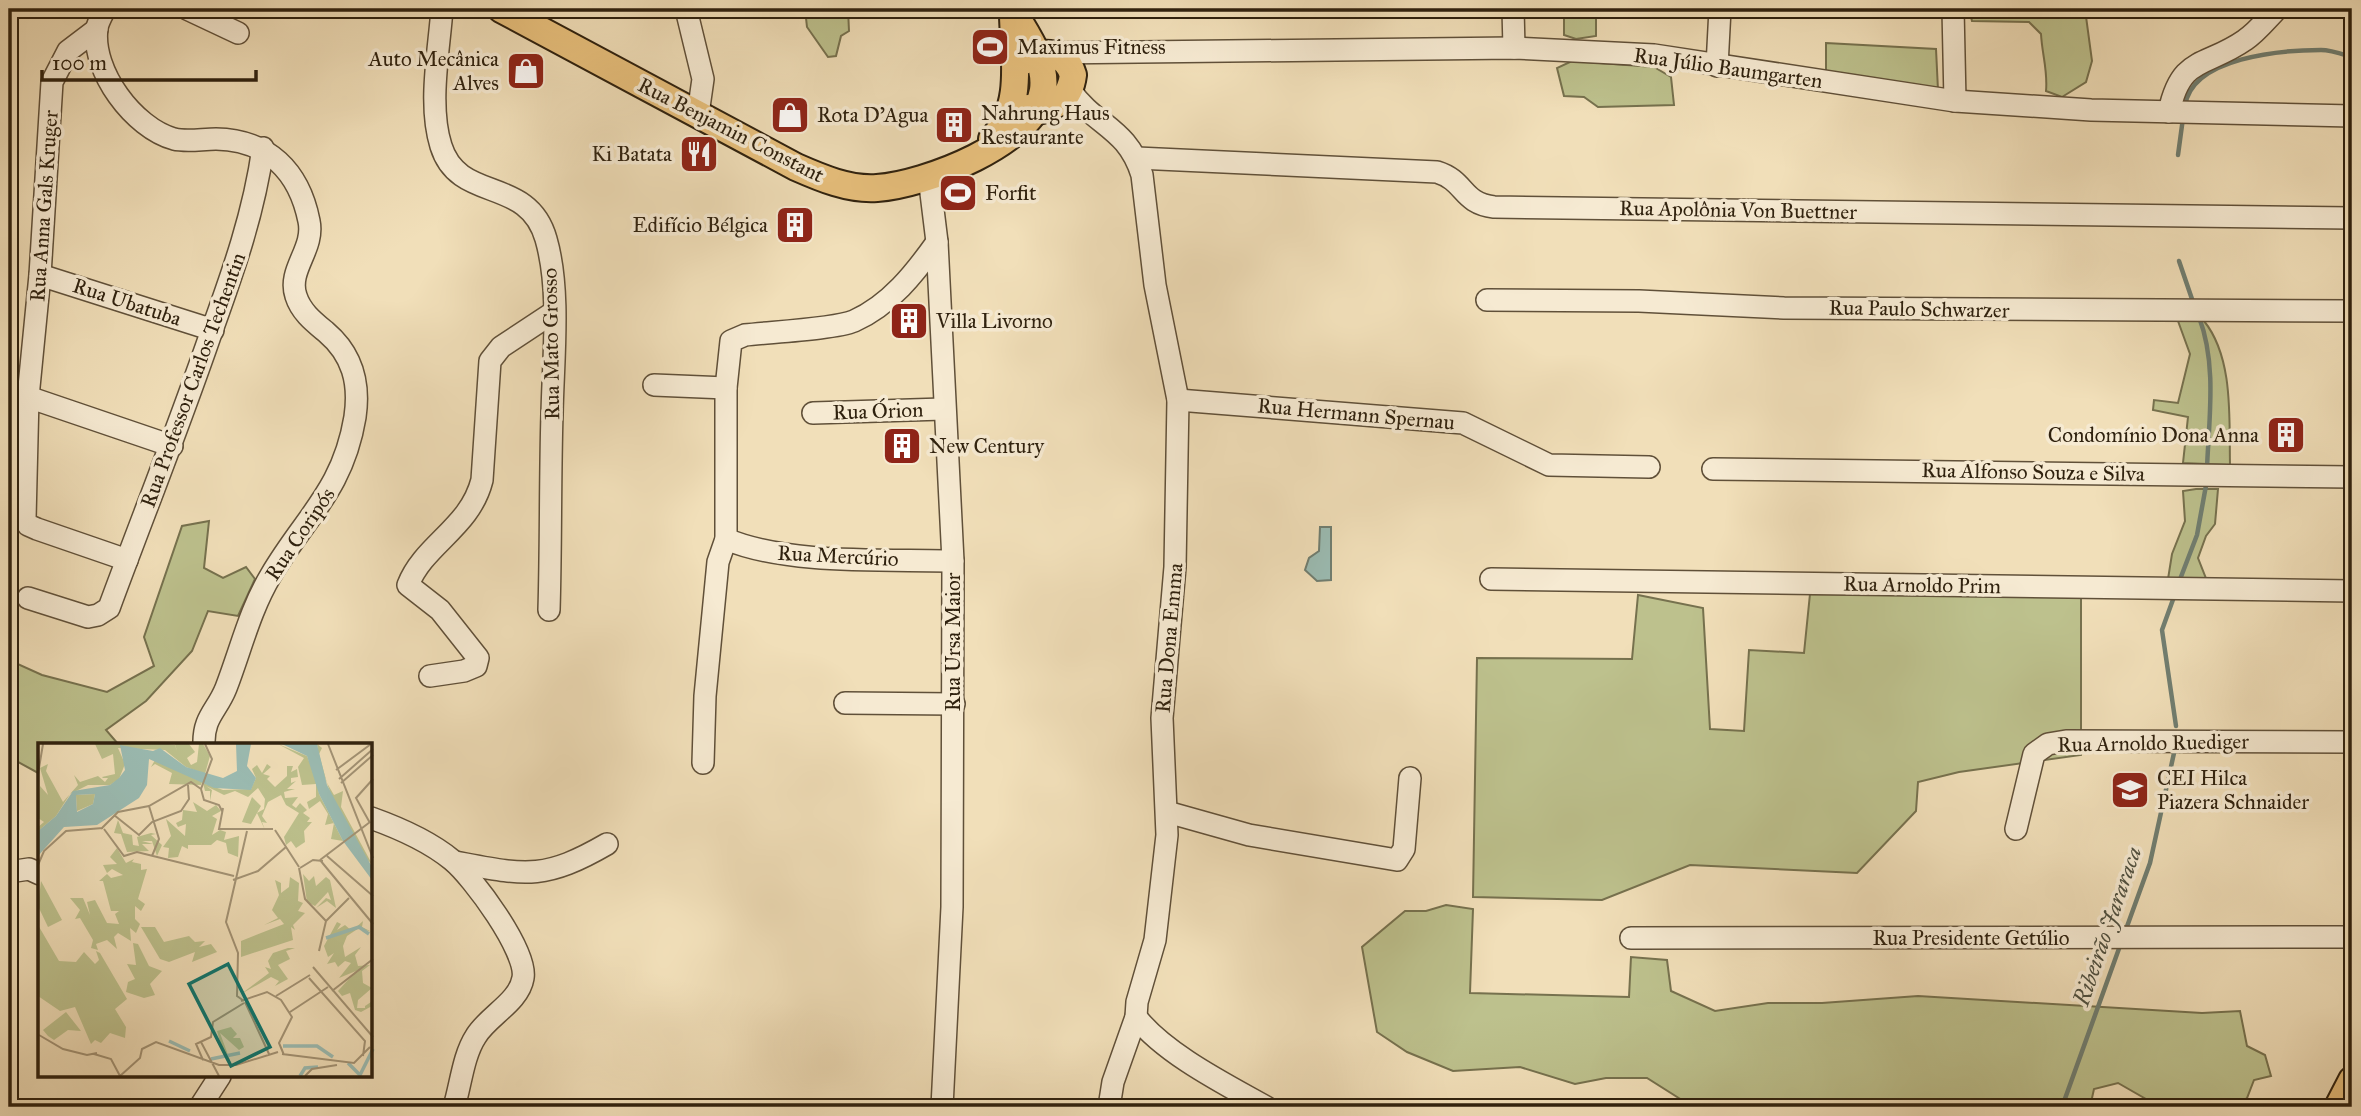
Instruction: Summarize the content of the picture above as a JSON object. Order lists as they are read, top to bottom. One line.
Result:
{"streets":{"main road":["Rua Benjamin Constant"],"street":["Rua Júlio Baumgarten","Rua Anna Gals Kruger","Rua Apolônia Von Buettner","Rua Ubatuba","Rua Paulo Schwarzer","Rua Mato Grosso","Rua Professor Carlos Techentin","Rua Órion","Rua Hermann Spernau","Rua Alfonso Souza e Silva","Rua Coripós","Rua Mercúrio","Rua Arnoldo Prim","Rua Dona Emma","Rua Ursa Maior","Rua Arnoldo Ruediger","Rua Presidente Getúlio"]},"crossings":[["Rua Benjamin Constant","Rua Dona Emma"],["Rua Benjamin Constant","Rua Ursa Maior"],["Rua Anna Gals Kruger","Rua Ubatuba"],["Rua Anna Gals Kruger","Rua Professor Carlos Techentin"],["Rua Apolônia Von Buettner","Rua Dona Emma"],["Rua Ubatuba","Rua Professor Carlos Techentin"],["Rua Professor Carlos Techentin","Rua Coripós"],["Rua Órion","Rua Ursa Maior"],["Rua Hermann Spernau","Rua Dona Emma"],["Rua Mercúrio","Rua Ursa Maior"]],"water":["Ribeirão Jararaca"],"places":{"sports":["Maximus Fitness","Forfit"],"shop":["Auto Mecânica Alves","Rota D'Agua"],"building":["Nahrung Haus Restaurante","Edifício Bélgica","Villa Livorno","Condomínio Dona Anna","New Century"],"restaurant":["Ki Batata"],"school or university":["CEI Hilca Piazera Schnaider"]},"scale_bar":"100 m"}
